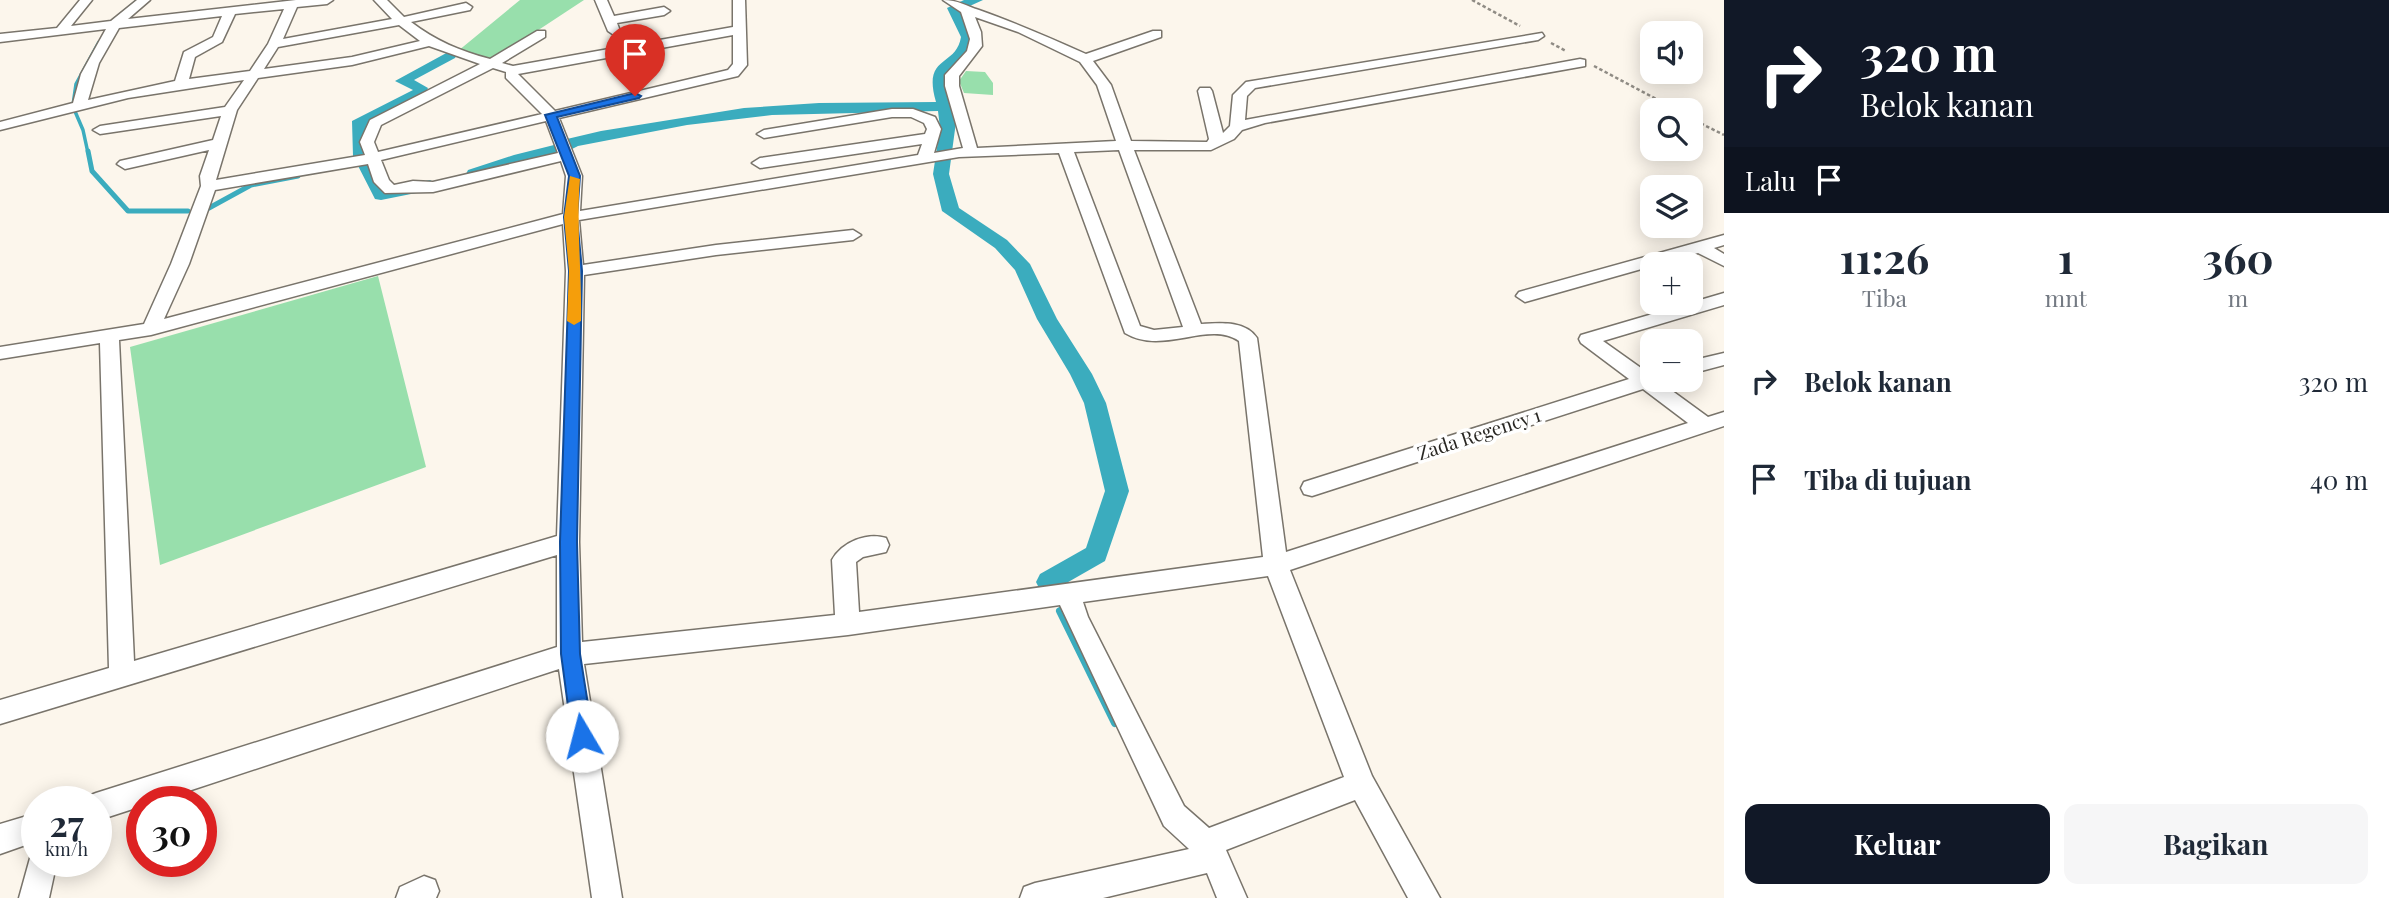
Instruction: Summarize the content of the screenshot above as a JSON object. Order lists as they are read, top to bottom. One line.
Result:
{"streets":{"street":["Zada Regency 1"]},"page":{"turn":["320 m","Belok kanan"],"map_buttons":["+","−"],"then":"Lalu","eta":["11:26","Tiba","1","mnt","360","m"],"list":[{"name":"Belok kanan","value":"320 m"},{"name":"Tiba di tujuan","value":"40 m"}],"speed":"27 km/h","limit":"30","buttons":["Keluar","Bagikan"]}}
